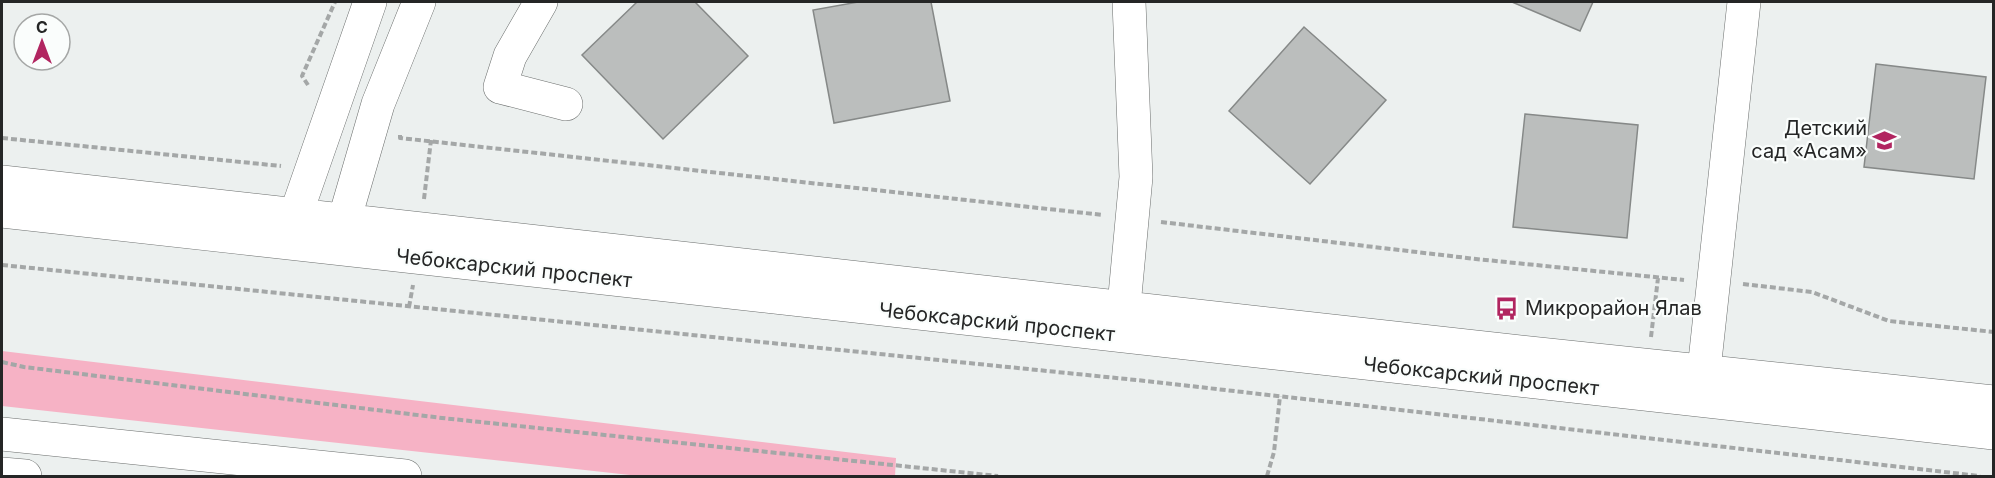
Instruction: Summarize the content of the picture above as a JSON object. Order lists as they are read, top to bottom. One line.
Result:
{"streets":{"street":["Чебоксарский проспект"]},"places":{"school or university":["Детский сад «Асам»"],"bus stop":["Микрорайон Ялав"]},"north":"top"}
